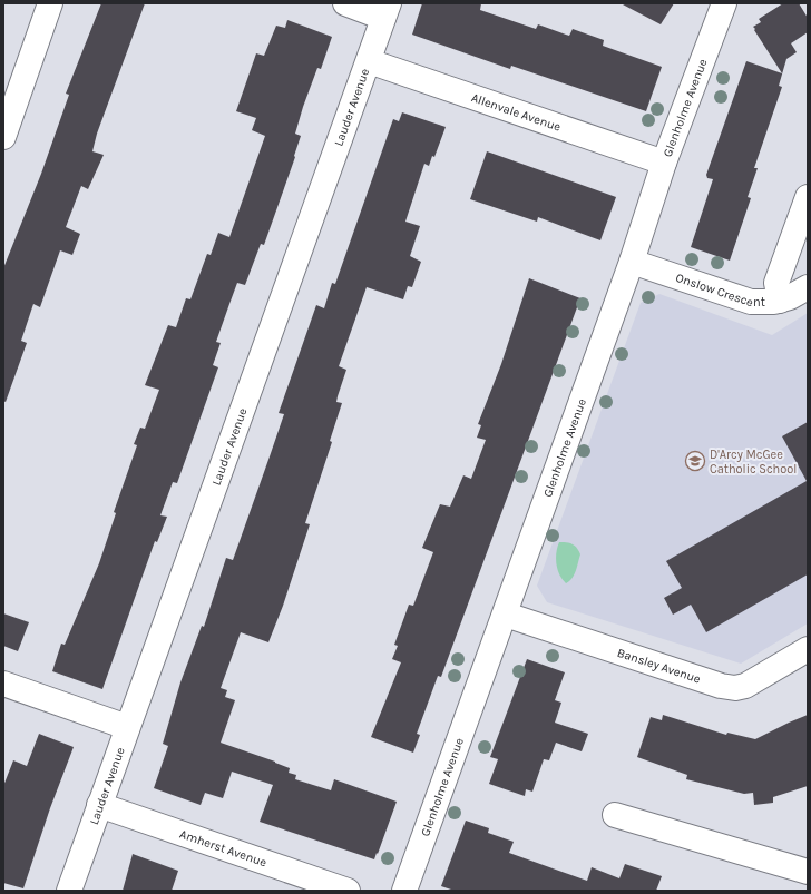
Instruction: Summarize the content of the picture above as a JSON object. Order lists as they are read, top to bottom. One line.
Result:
{"streets":{"street":["Glenholme Avenue","Lauder Avenue","Allenvale Avenue","Onslow Crescent","Bansley Avenue","Amherst Avenue"]},"crossings":[["Glenholme Avenue","Allenvale Avenue"],["Glenholme Avenue","Onslow Crescent"],["Glenholme Avenue","Bansley Avenue"],["Lauder Avenue","Allenvale Avenue"],["Lauder Avenue","Amherst Avenue"]],"places":{"school or university":["D'Arcy McGee Catholic School"]}}
